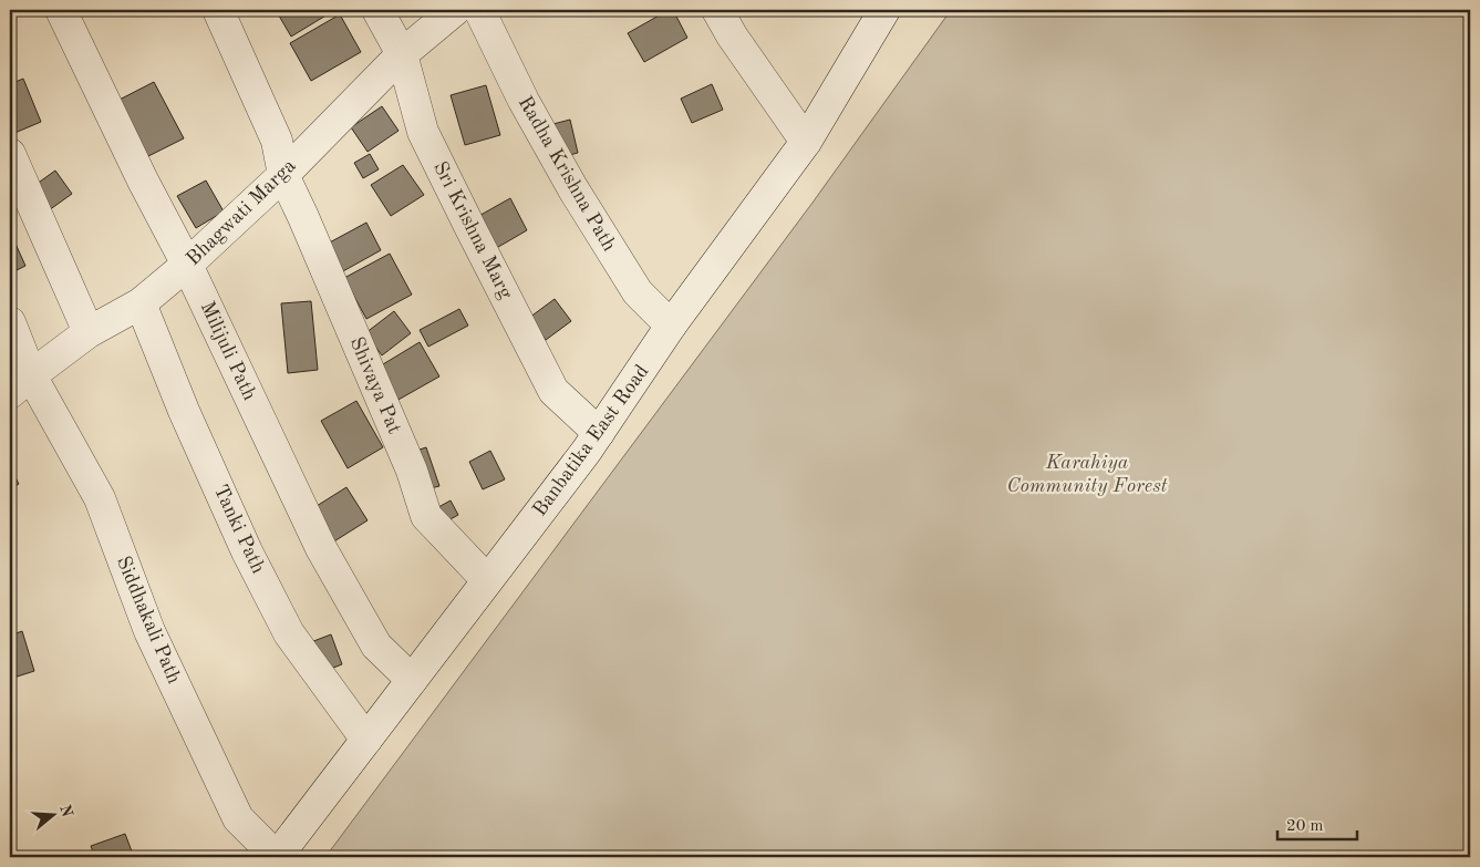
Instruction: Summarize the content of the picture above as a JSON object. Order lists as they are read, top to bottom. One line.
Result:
{"streets":{"street":["Radha Krishna Path","Bhagwati Marga","Sri Krishna Marg","Milijuli Path","Shivaya Pat","Banbatika East Road","Tanki Path","Siddhakali Path"]},"crossings":[["Radha Krishna Path","Banbatika East Road"],["Bhagwati Marga","Sri Krishna Marg"],["Bhagwati Marga","Milijuli Path"],["Bhagwati Marga","Shivaya Pat"],["Bhagwati Marga","Tanki Path"],["Bhagwati Marga","Siddhakali Path"],["Sri Krishna Marg","Banbatika East Road"],["Milijuli Path","Banbatika East Road"],["Shivaya Pat","Banbatika East Road"],["Banbatika East Road","Tanki Path"],["Banbatika East Road","Siddhakali Path"]],"parks":["Karahiya Community Forest"],"scale_bar":"20 m","north":"right"}
